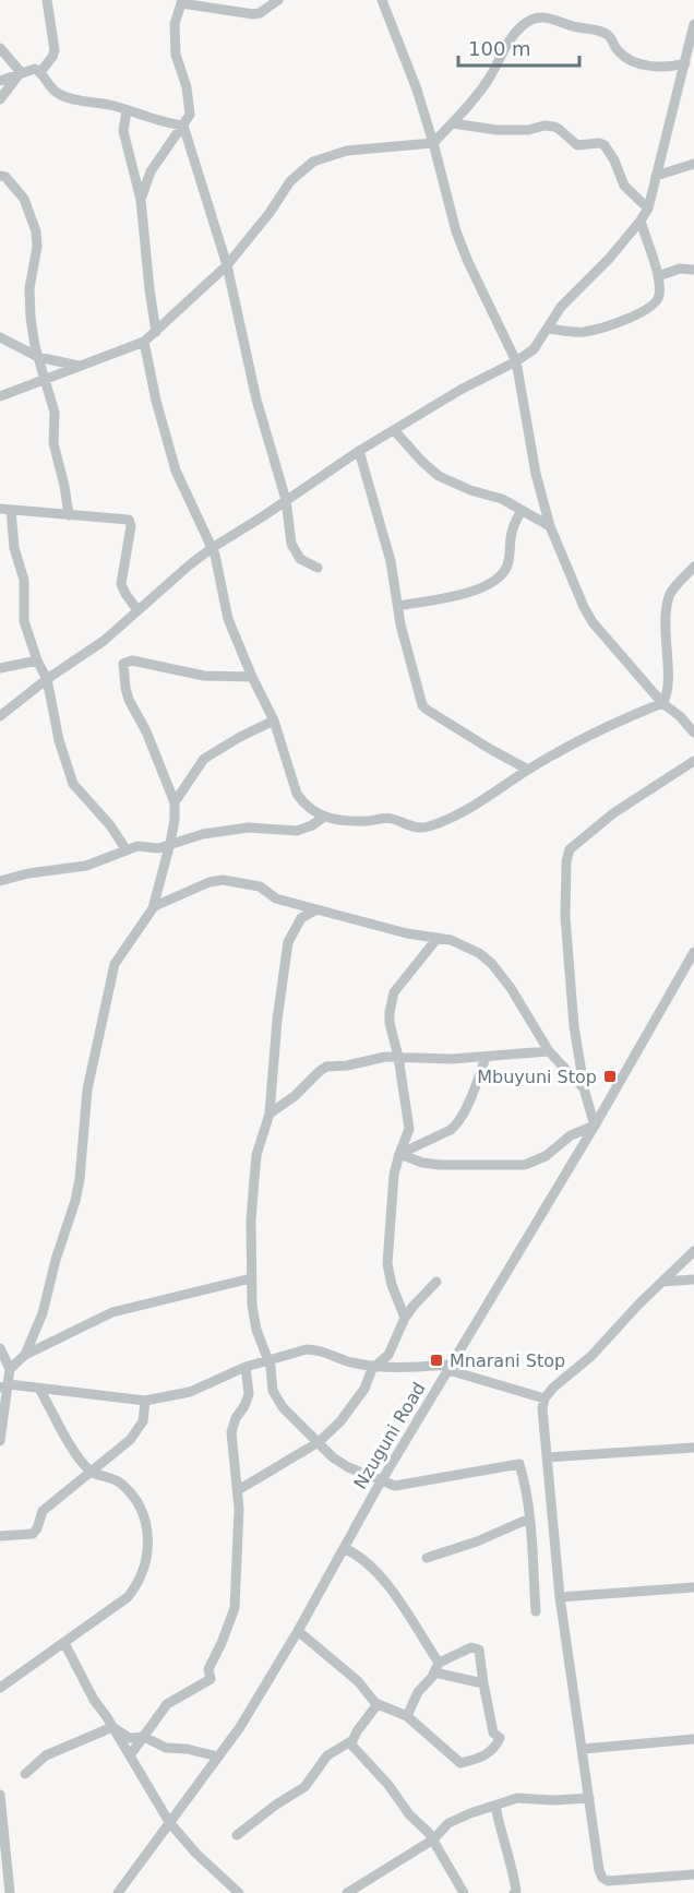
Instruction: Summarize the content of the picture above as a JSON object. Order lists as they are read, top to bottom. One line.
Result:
{"streets":{"street":["Nzuguni Road"]},"places":{"transit":["Mbuyuni Stop","Mnarani Stop"]},"scale_bar":"100 m"}
